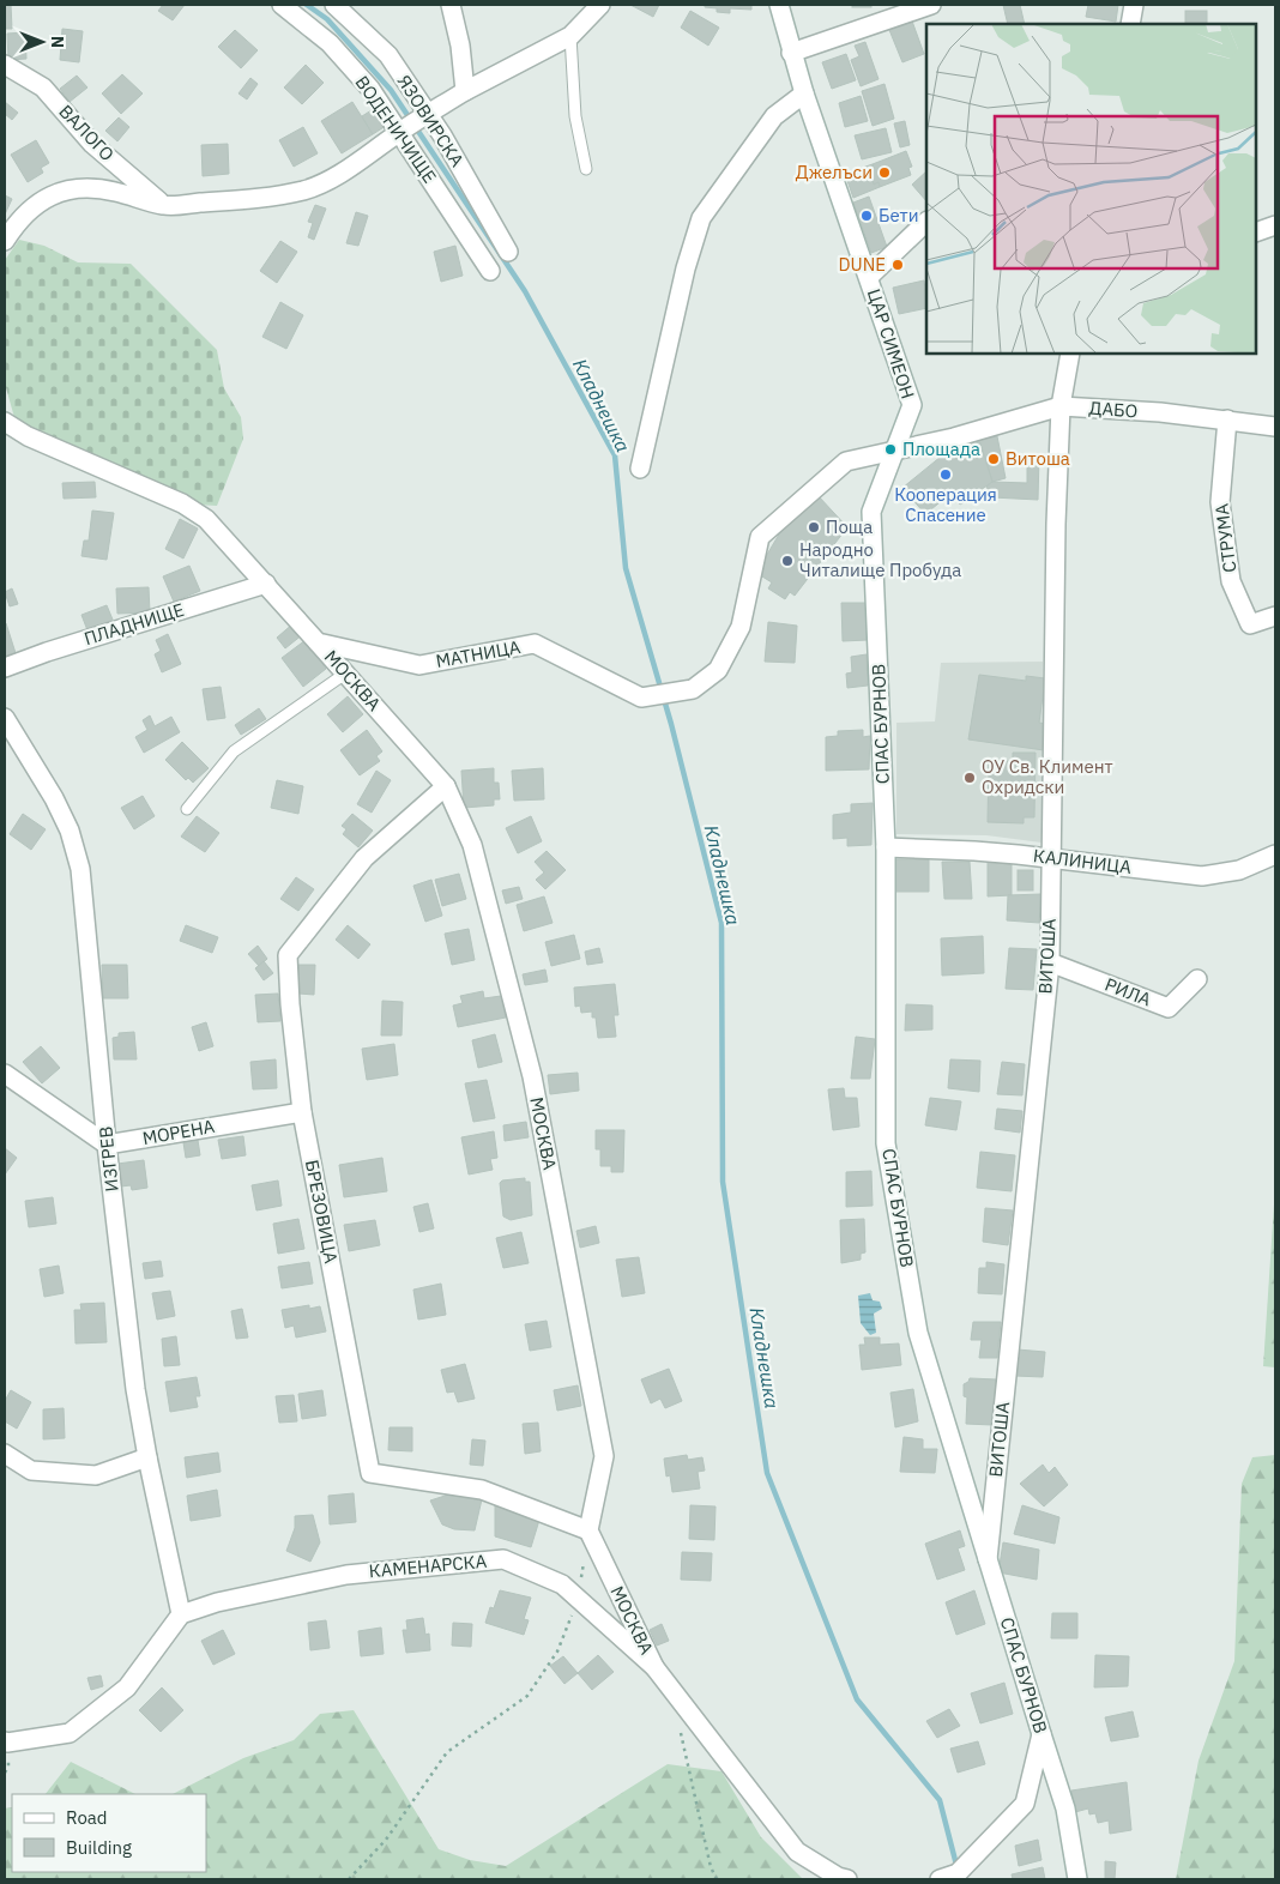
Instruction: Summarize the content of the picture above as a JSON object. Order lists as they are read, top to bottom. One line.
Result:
{"streets":{"street":["ЯЗОВИРСКА","ВОДЕНИЧИЩЕ","ВАЛОГО","ЦАР СИМЕОН","ДАБО","СТРУМА","ПЛАДНИЩЕ","МАТНИЦА","МОСКВА","СПАС БУРНОВ","КАЛИНИЦА","ВИТОША","РИЛА","МОРЕНА","ИЗГРЕВ","БРЕЗОВИЦА","КАМЕНАРСКА"]},"crossings":[["ЦАР СИМЕОН","МАТНИЦА"],["ЦАР СИМЕОН","СПАС БУРНОВ"],["ДАБО","СТРУМА"],["ДАБО","МАТНИЦА"],["ДАБО","ВИТОША"],["МАТНИЦА","МОСКВА"],["МОСКВА","БРЕЗОВИЦА"],["МОСКВА","КАМЕНАРСКА"],["СПАС БУРНОВ","КАЛИНИЦА"],["СПАС БУРНОВ","ВИТОША"],["КАЛИНИЦА","ВИТОША"],["ВИТОША","РИЛА"],["МОРЕНА","ИЗГРЕВ"],["МОРЕНА","БРЕЗОВИЦА"],["ИЗГРЕВ","КАМЕНАРСКА"]],"water":["Кладнешка"],"places":["Джелъси","Бети","DUNE","Площада","Витоша","Кооперация Спасение","Поща","Народно Читалище Пробуда","ОУ Св. Климент Охридски"],"legend":["Road","Building"],"north":"right"}
